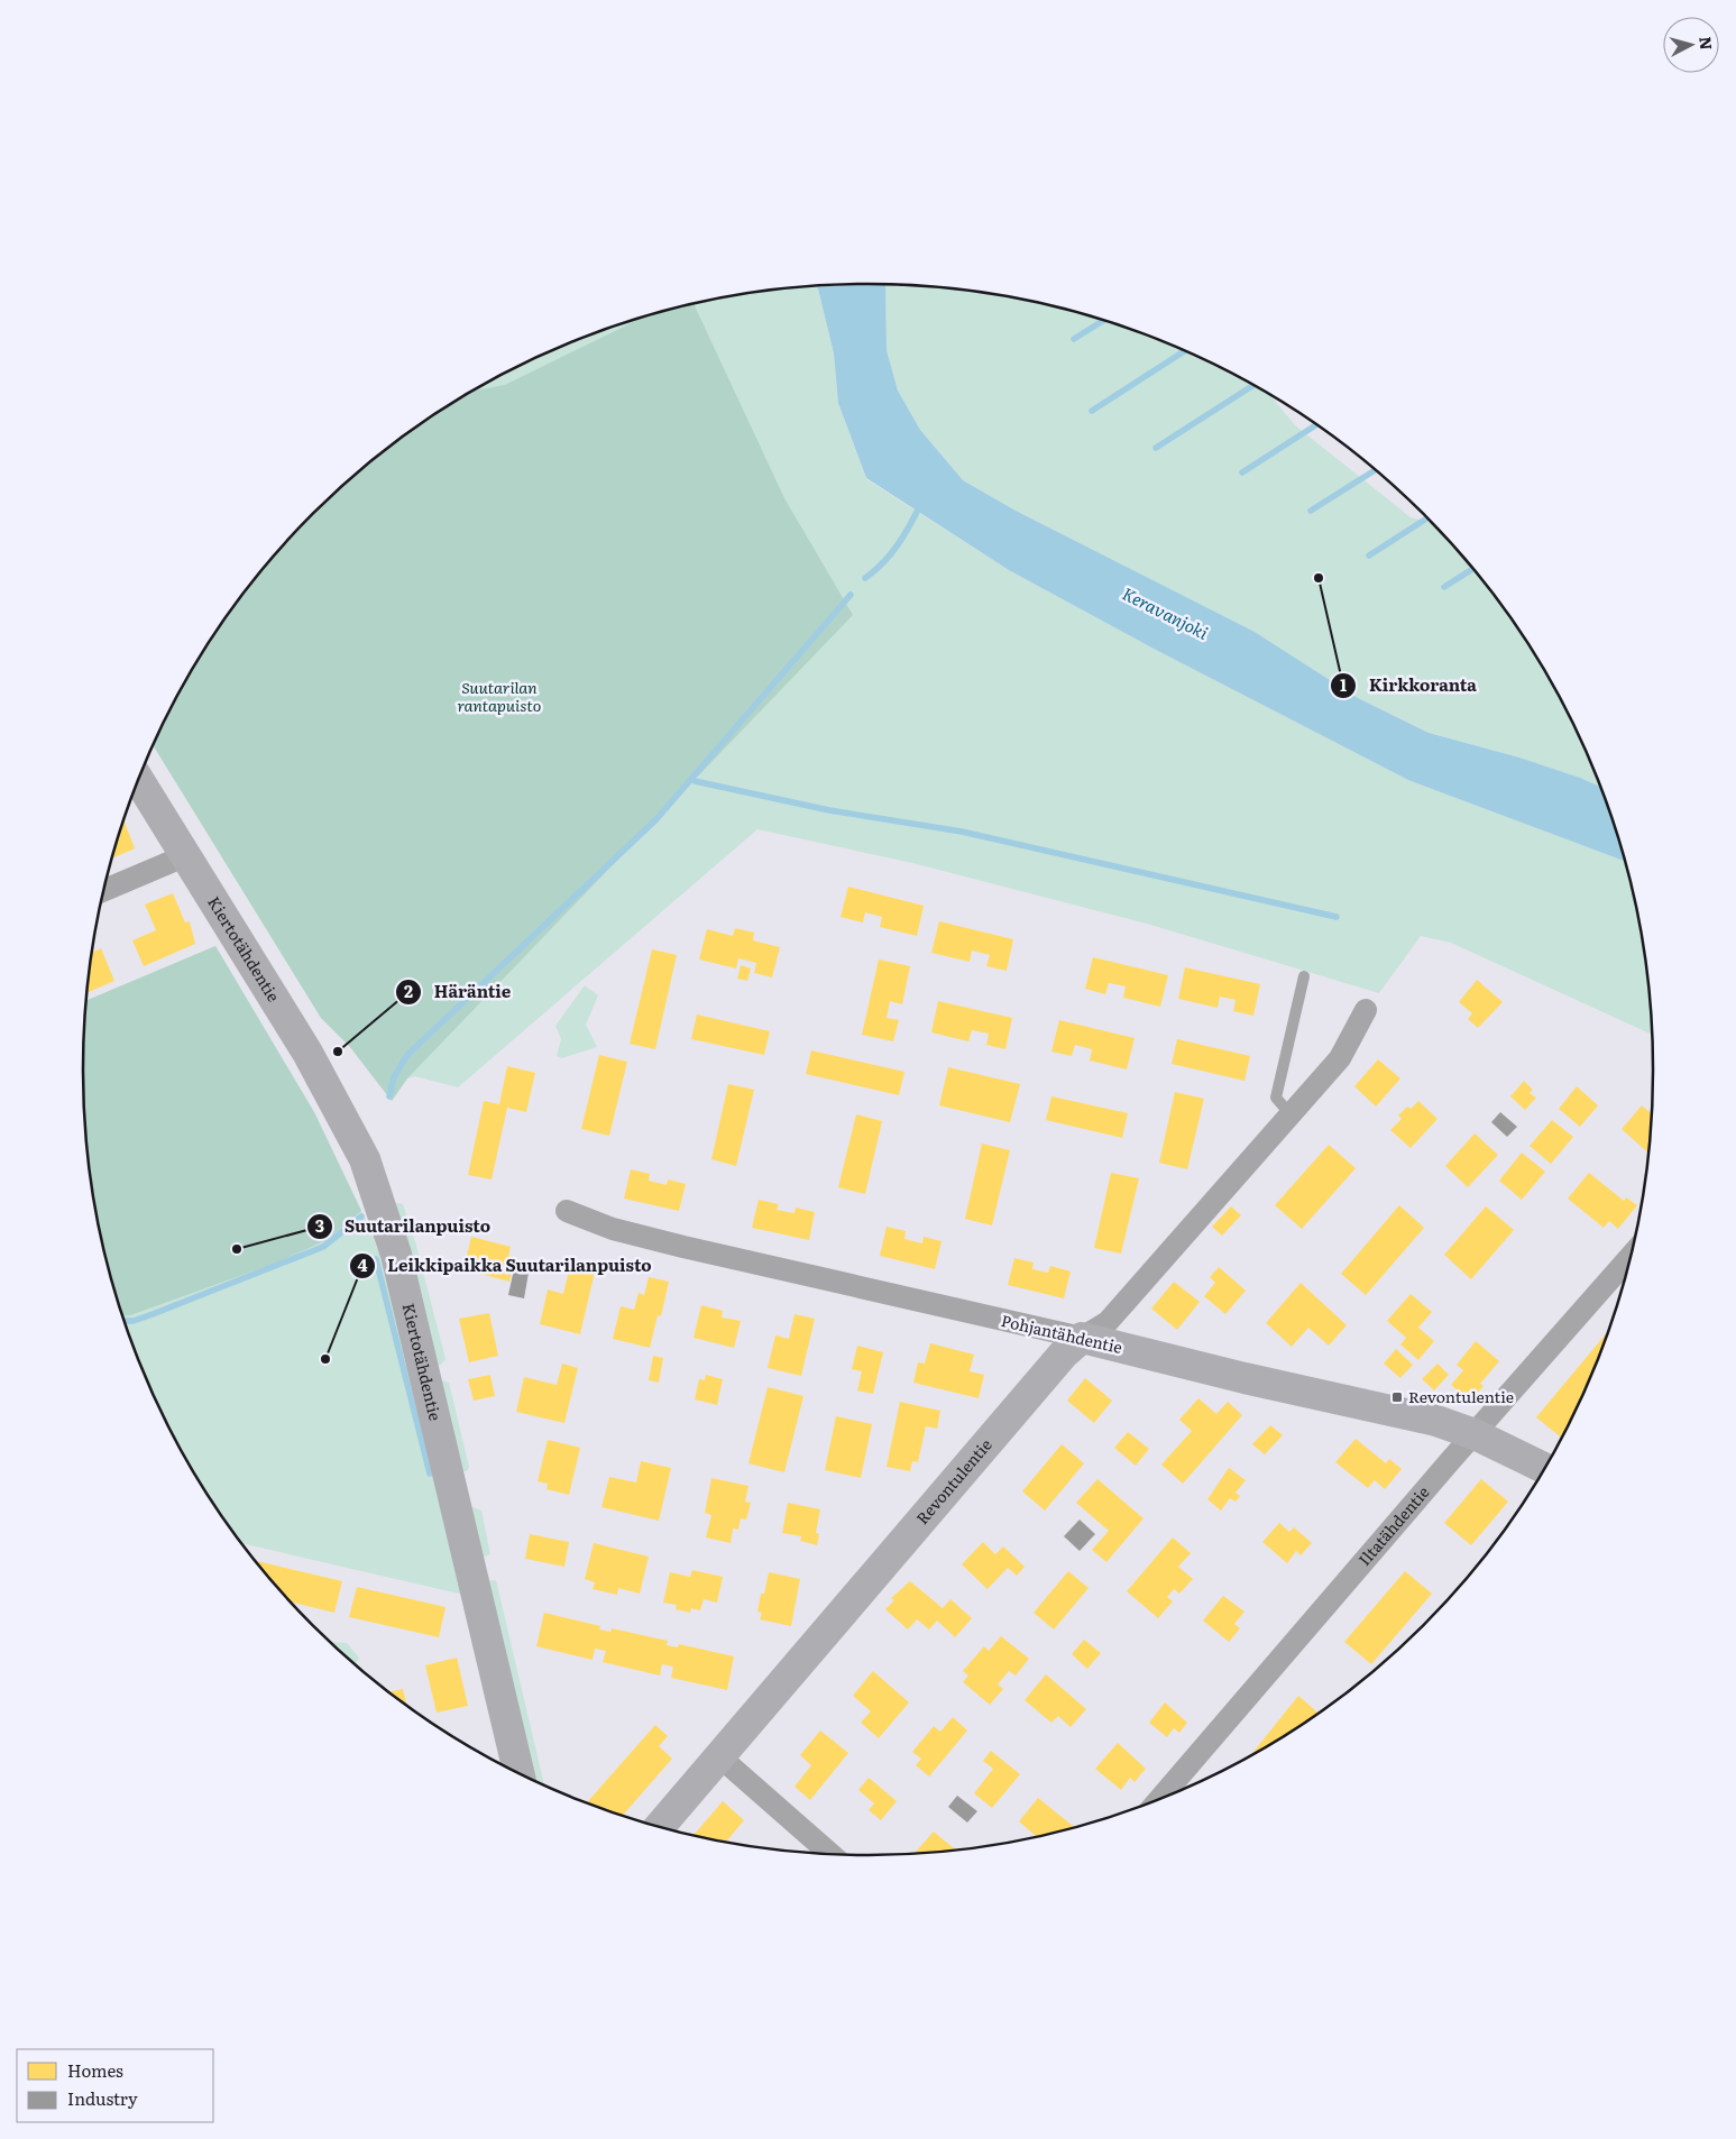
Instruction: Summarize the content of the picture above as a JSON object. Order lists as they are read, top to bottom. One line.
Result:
{"streets":{"street":["Kiertotähdentie","Pohjantähdentie","Revontulentie","Iltatähdentie"]},"crossings":[["Pohjantähdentie","Revontulentie"],["Pohjantähdentie","Iltatähdentie"]],"water":["Keravanjoki"],"parks":["Suutarilan rantapuisto"],"places":{"other":["Kirkkoranta","Häräntie","Suutarilanpuisto","Leikkipaikka Suutarilanpuisto"],"transit":["Revontulentie"]},"legend":["Homes","Industry"],"north":"right"}
